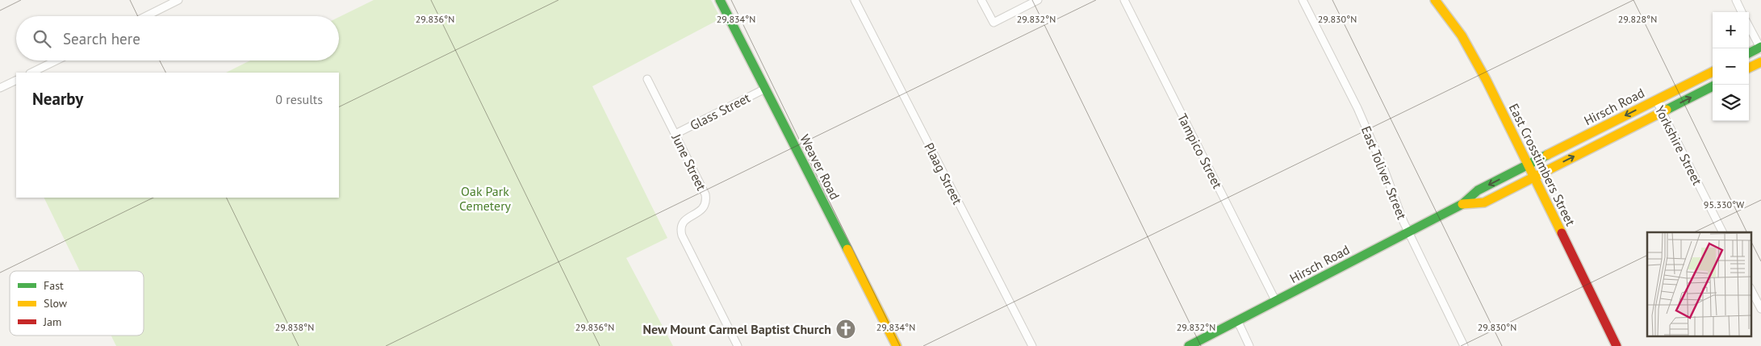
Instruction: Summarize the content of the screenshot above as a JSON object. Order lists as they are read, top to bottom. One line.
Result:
{"streets":{"main road":["Hirsch Road","East Crosstimbers Street","Weaver Road"],"street":["Glass Street","Yorkshire Street","Tampico Street","June Street","East Toliver Street","Plaag Street"]},"crossings":[["Hirsch Road","Yorkshire Street"],["Hirsch Road","Tampico Street"],["Hirsch Road","East Crosstimbers Street"],["Hirsch Road","East Toliver Street"],["Glass Street","June Street"],["Glass Street","Weaver Road"]],"parks":["Oak Park Cemetery"],"places":{"church":["New Mount Carmel Baptist Church"]},"legend":["Fast","Slow","Jam"],"page":{"map_buttons":["+","−"],"search":"Search here","heading":["Nearby","0 results"]},"coordinates":["29.836°N","29.834°N","29.830°N","29.828°N","29.832°N","95.330°W","29.838°N"]}
